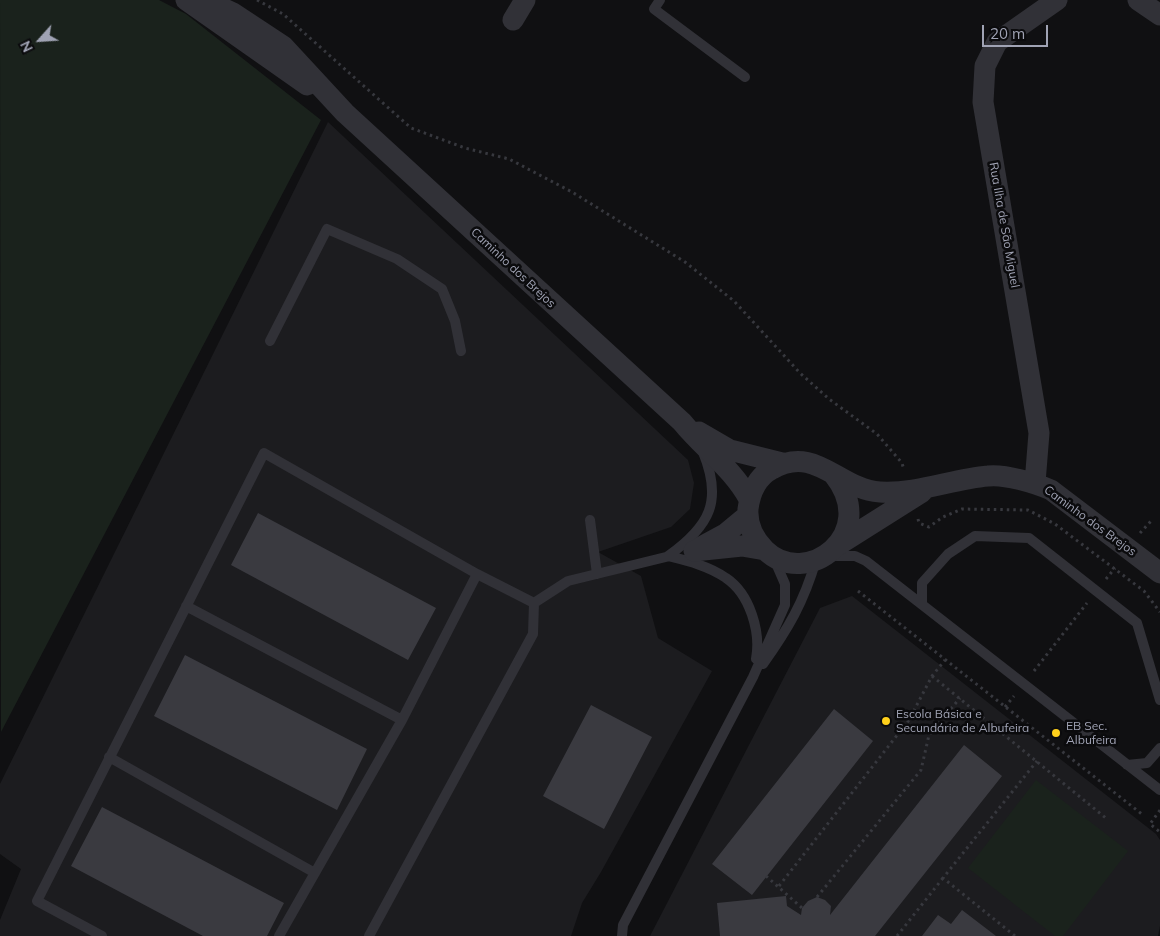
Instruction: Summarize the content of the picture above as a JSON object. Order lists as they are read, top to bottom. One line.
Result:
{"streets":{"street":["Rua Ilha de São Miguel","Caminho dos Brejos"]},"crossings":[["Rua Ilha de São Miguel","Caminho dos Brejos"]],"places":["Escola Básica e Secundária de Albufeira","EB Sec. Albufeira"],"scale_bar":"20 m","north":"bottom left"}
